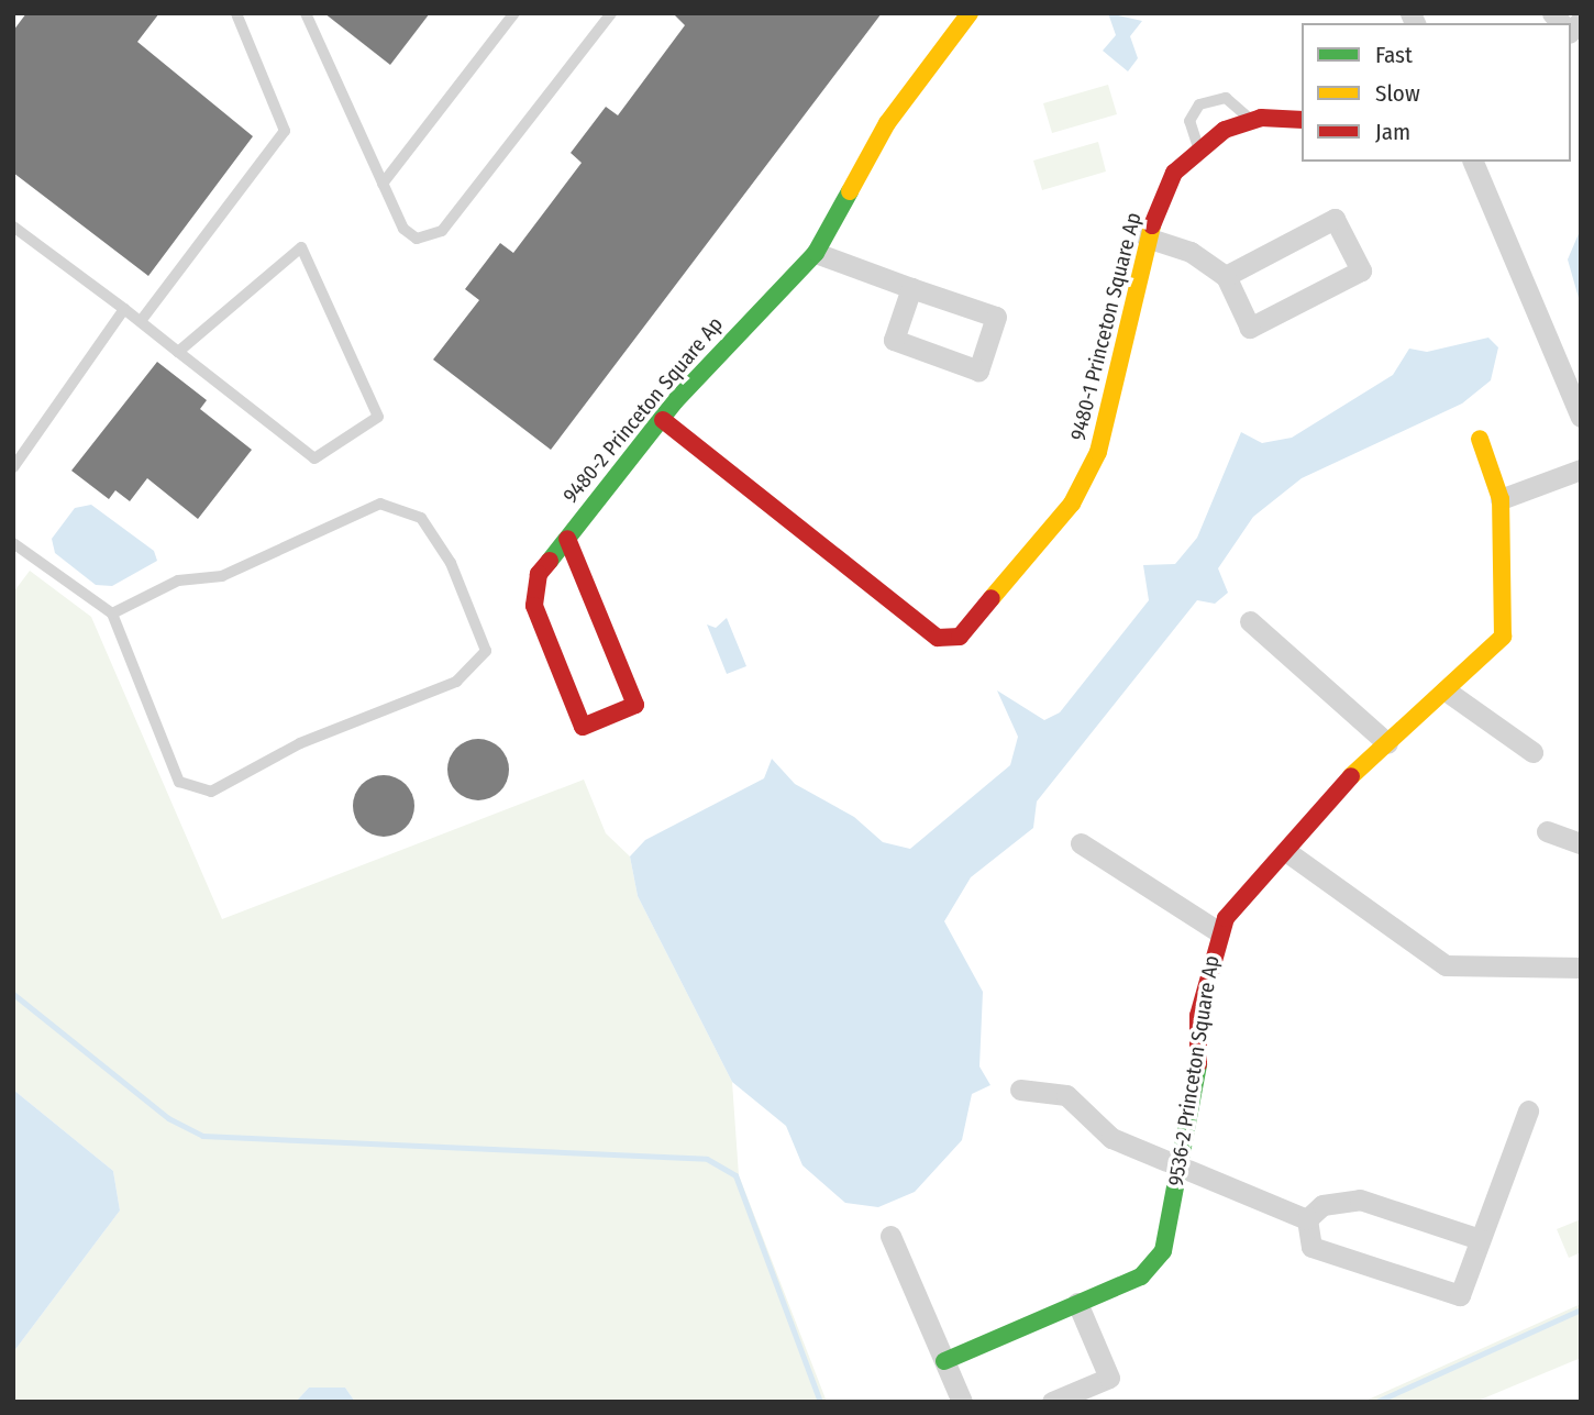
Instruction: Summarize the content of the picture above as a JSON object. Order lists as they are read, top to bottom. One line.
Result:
{"streets":{"street":["9480-1 Princeton Square Ap","9480-2 Princeton Square Ap","9536-2 Princeton Square Ap"]},"crossings":[["9480-1 Princeton Square Ap","9480-2 Princeton Square Ap"]],"legend":["Fast","Slow","Jam"]}
